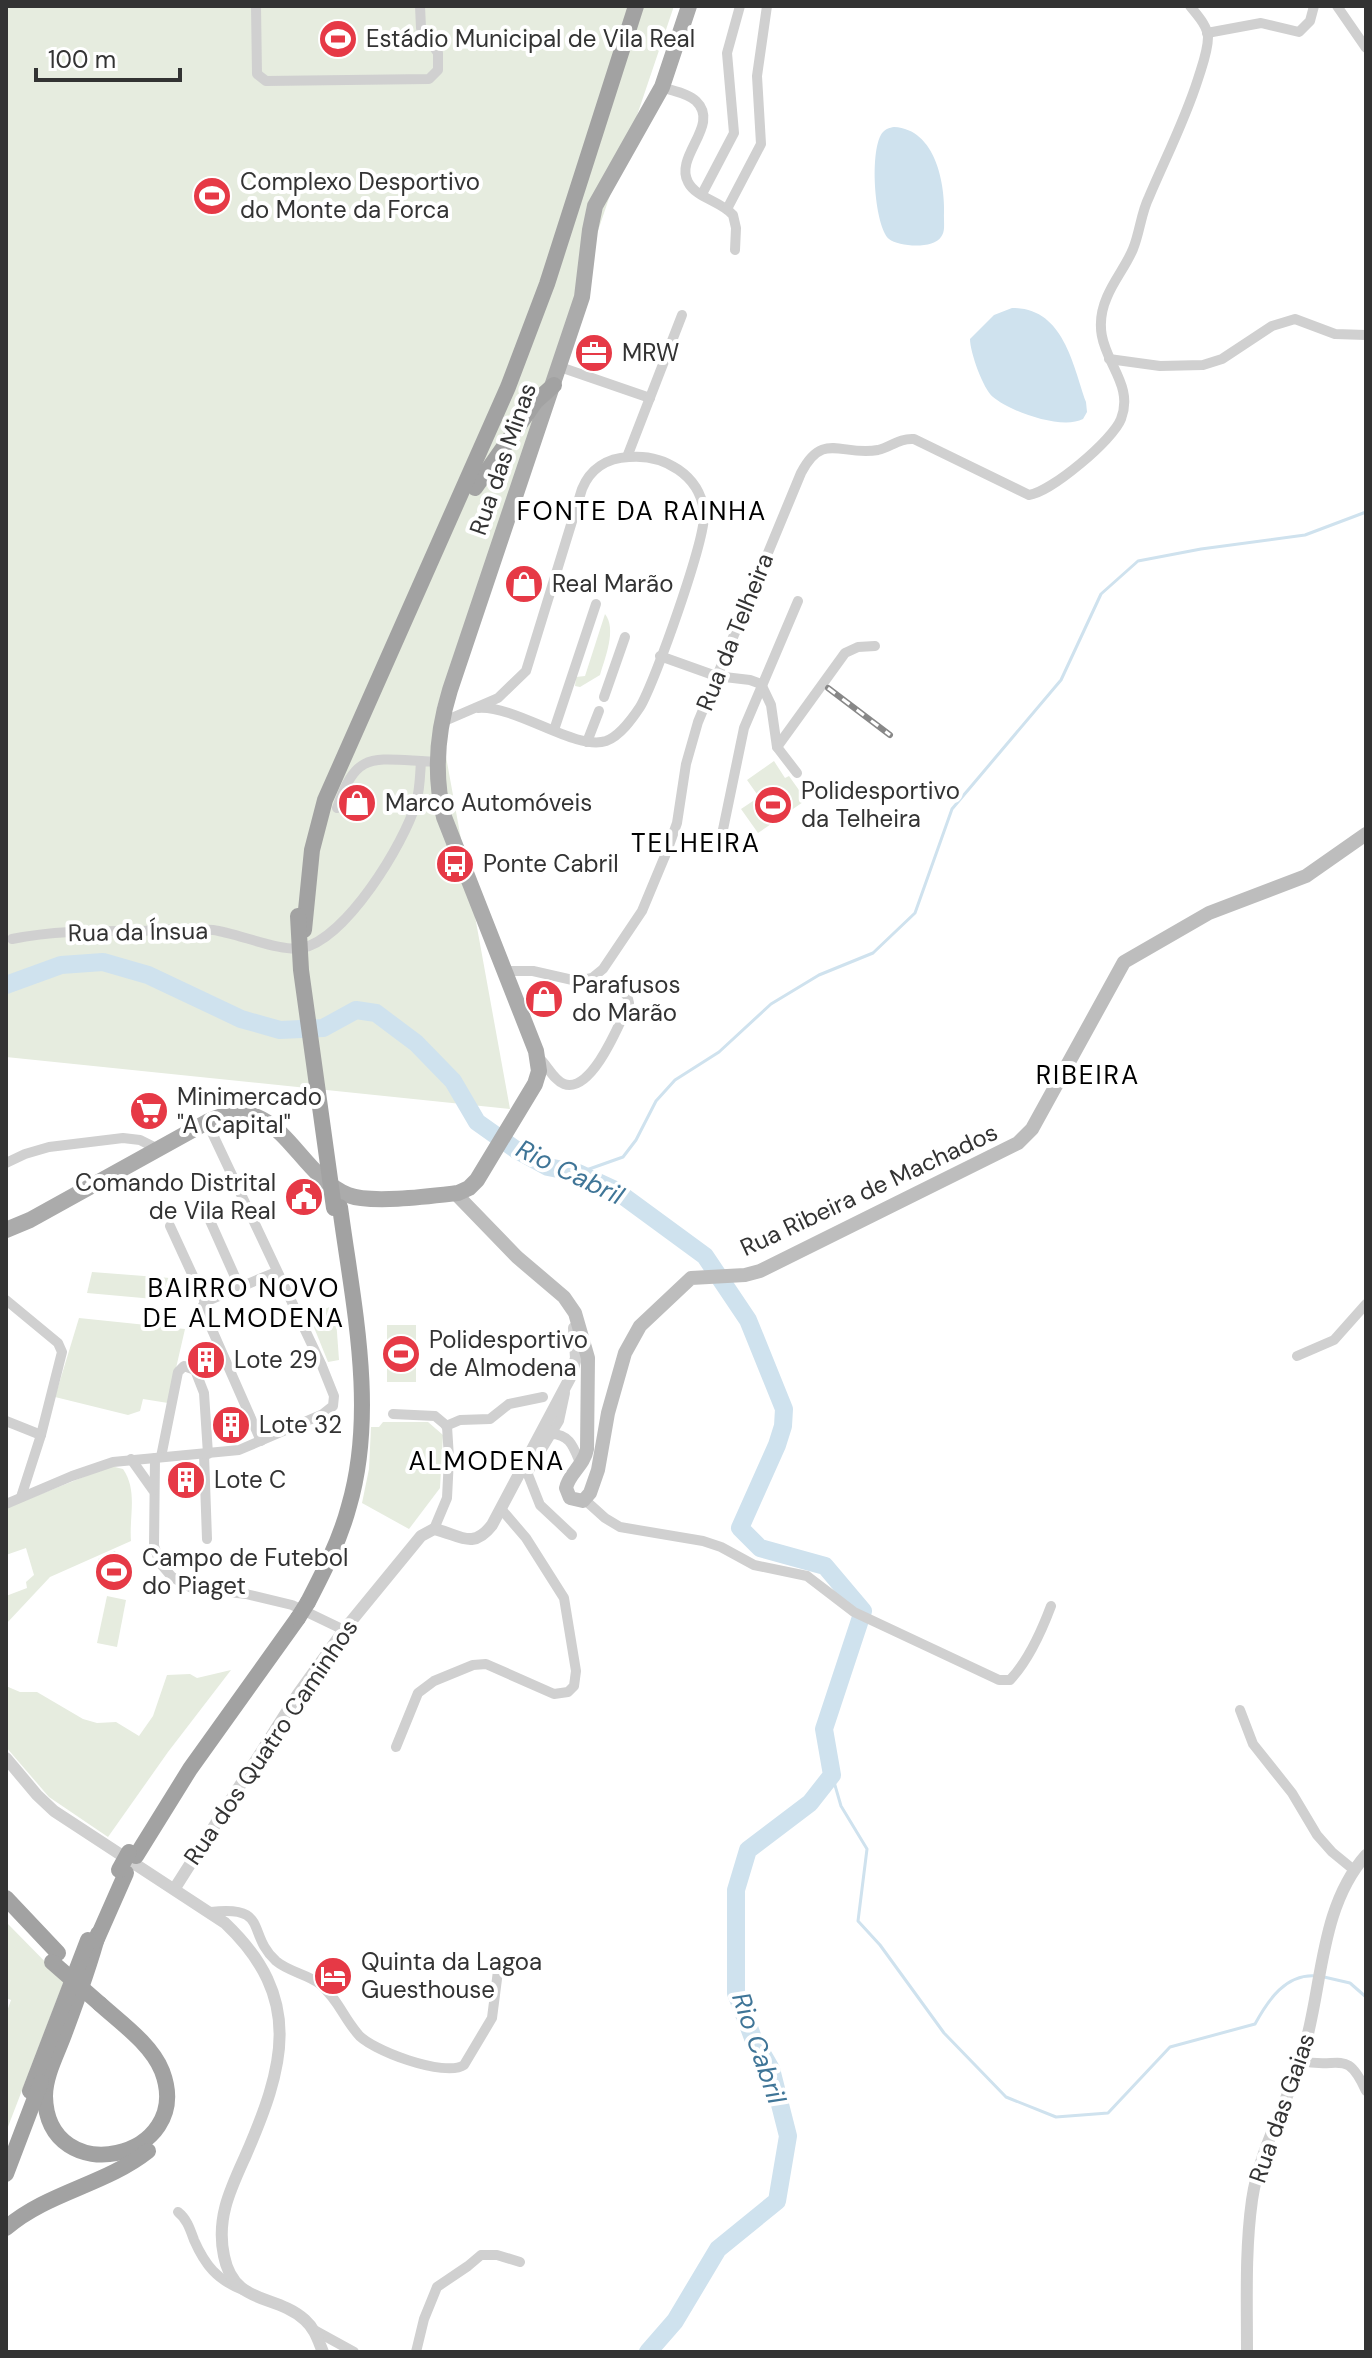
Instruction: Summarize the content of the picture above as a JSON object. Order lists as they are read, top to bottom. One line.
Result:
{"streets":{"main road":["Rua das Minas","Rua Ribeira de Machados"],"street":["Rua da Telheira","Rua da Ínsua","Rua dos Quatro Caminhos","Rua das Gaias"]},"crossings":[["Rua das Minas","Rua da Telheira"],["Rua das Minas","Rua da Ínsua"]],"districts":["FONTE DA RAINHA","TELHEIRA","RIBEIRA","BAIRRO NOVO DE ALMODENA","ALMODENA"],"water":["Rio Cabril"],"places":{"sports":["Estádio Municipal de Vila Real","Complexo Desportivo do Monte da Forca","Polidesportivo da Telheira","Polidesportivo de Almodena","Campo de Futebol do Piaget"],"office":["MRW"],"shop":["Real Marão","Marco Automóveis","Parafusos do Marão"],"bus stop":["Ponte Cabril"],"supermarket":["Minimercado \"A Capital\""],"public building":["Comando Distrital de Vila Real"],"building":["Lote 29","Lote 32","Lote C"],"hotel":["Quinta da Lagoa Guesthouse"]},"scale_bar":"100 m"}
